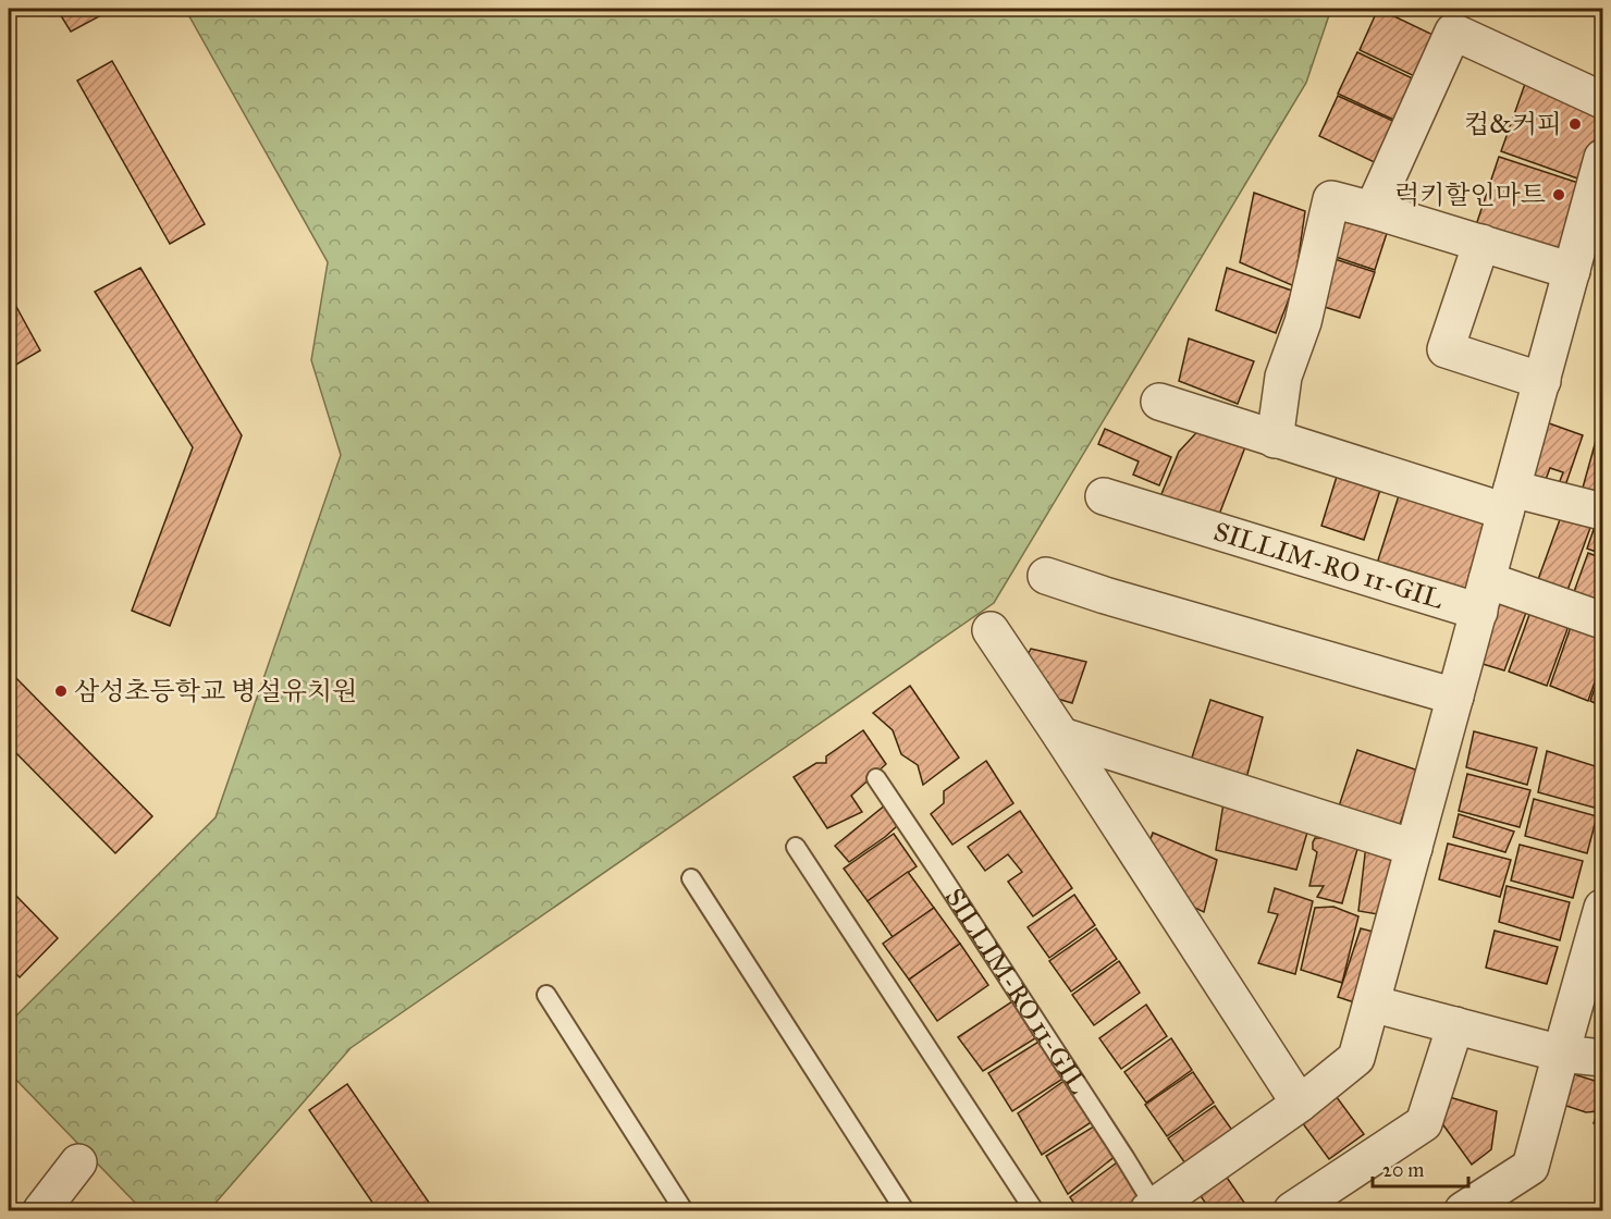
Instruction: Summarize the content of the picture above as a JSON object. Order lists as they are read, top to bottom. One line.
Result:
{"streets":{"street":["SILLIM-RO 11-GIL"]},"places":["컵&커피","럭키할인마트","삼성초등학교 병설유치원"],"scale_bar":"20 m"}
